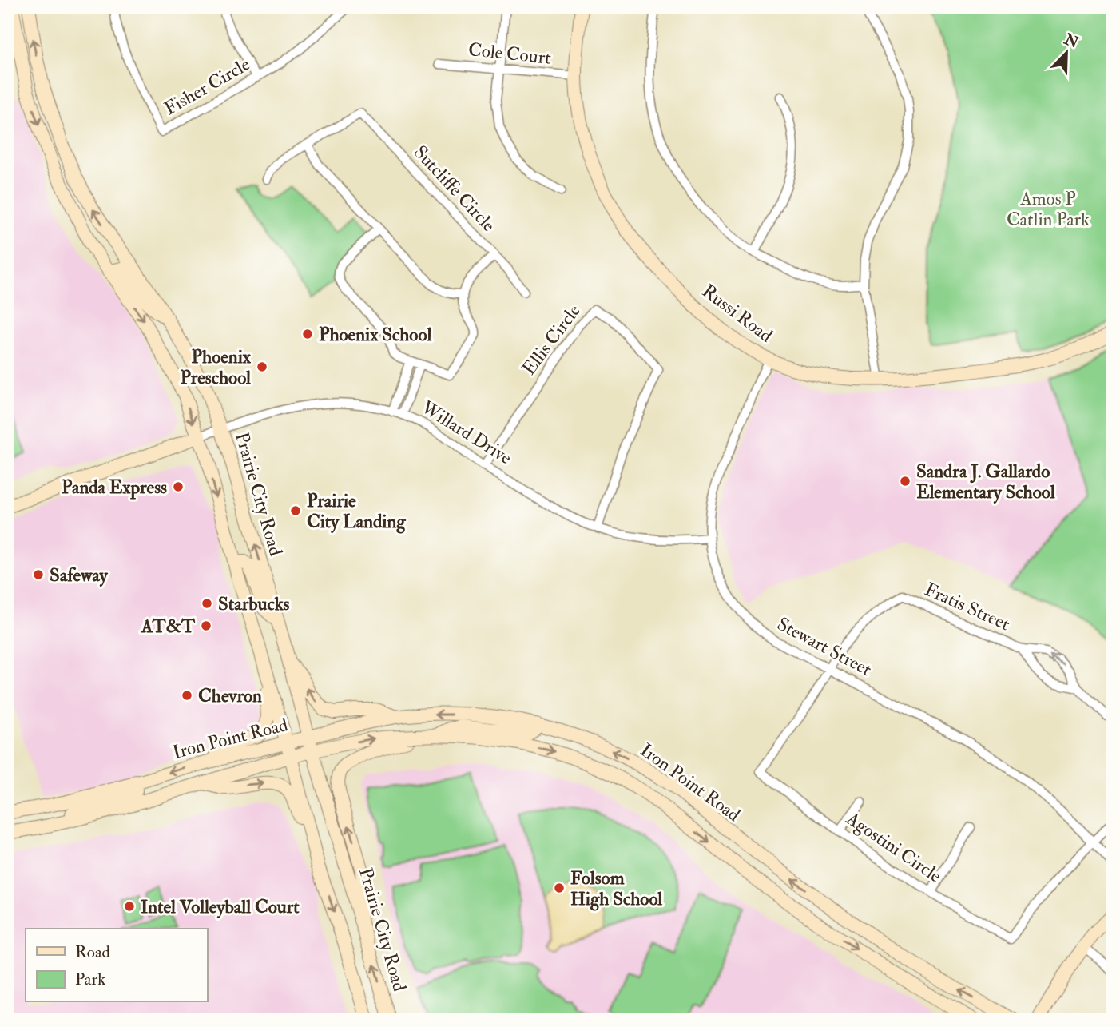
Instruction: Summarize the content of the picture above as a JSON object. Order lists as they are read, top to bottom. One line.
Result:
{"streets":{"main road":["Russi Road","Willard Drive","Prairie City Road","Iron Point Road"],"street":["Cole Court","Fisher Circle","Sutcliffe Circle","Ellis Circle","Fratis Street","Stewart Street","Agostini Circle"]},"crossings":[["Cole Court","Russi Road"],["Russi Road","Stewart Street"],["Ellis Circle","Willard Drive"],["Willard Drive","Prairie City Road"],["Willard Drive","Stewart Street"],["Prairie City Road","Iron Point Road"],["Fratis Street","Stewart Street"],["Fratis Street","Agostini Circle"],["Stewart Street","Agostini Circle"]],"parks":["Amos P Catlin Park"],"places":["Phoenix School","Phoenix Preschool","Sandra J. Gallardo Elementary School","Panda Express","Prairie City Landing","Safeway","Starbucks","AT&T","Chevron","Folsom High School","Intel Volleyball Court"],"legend":["Road","Park"],"north":"top right"}
